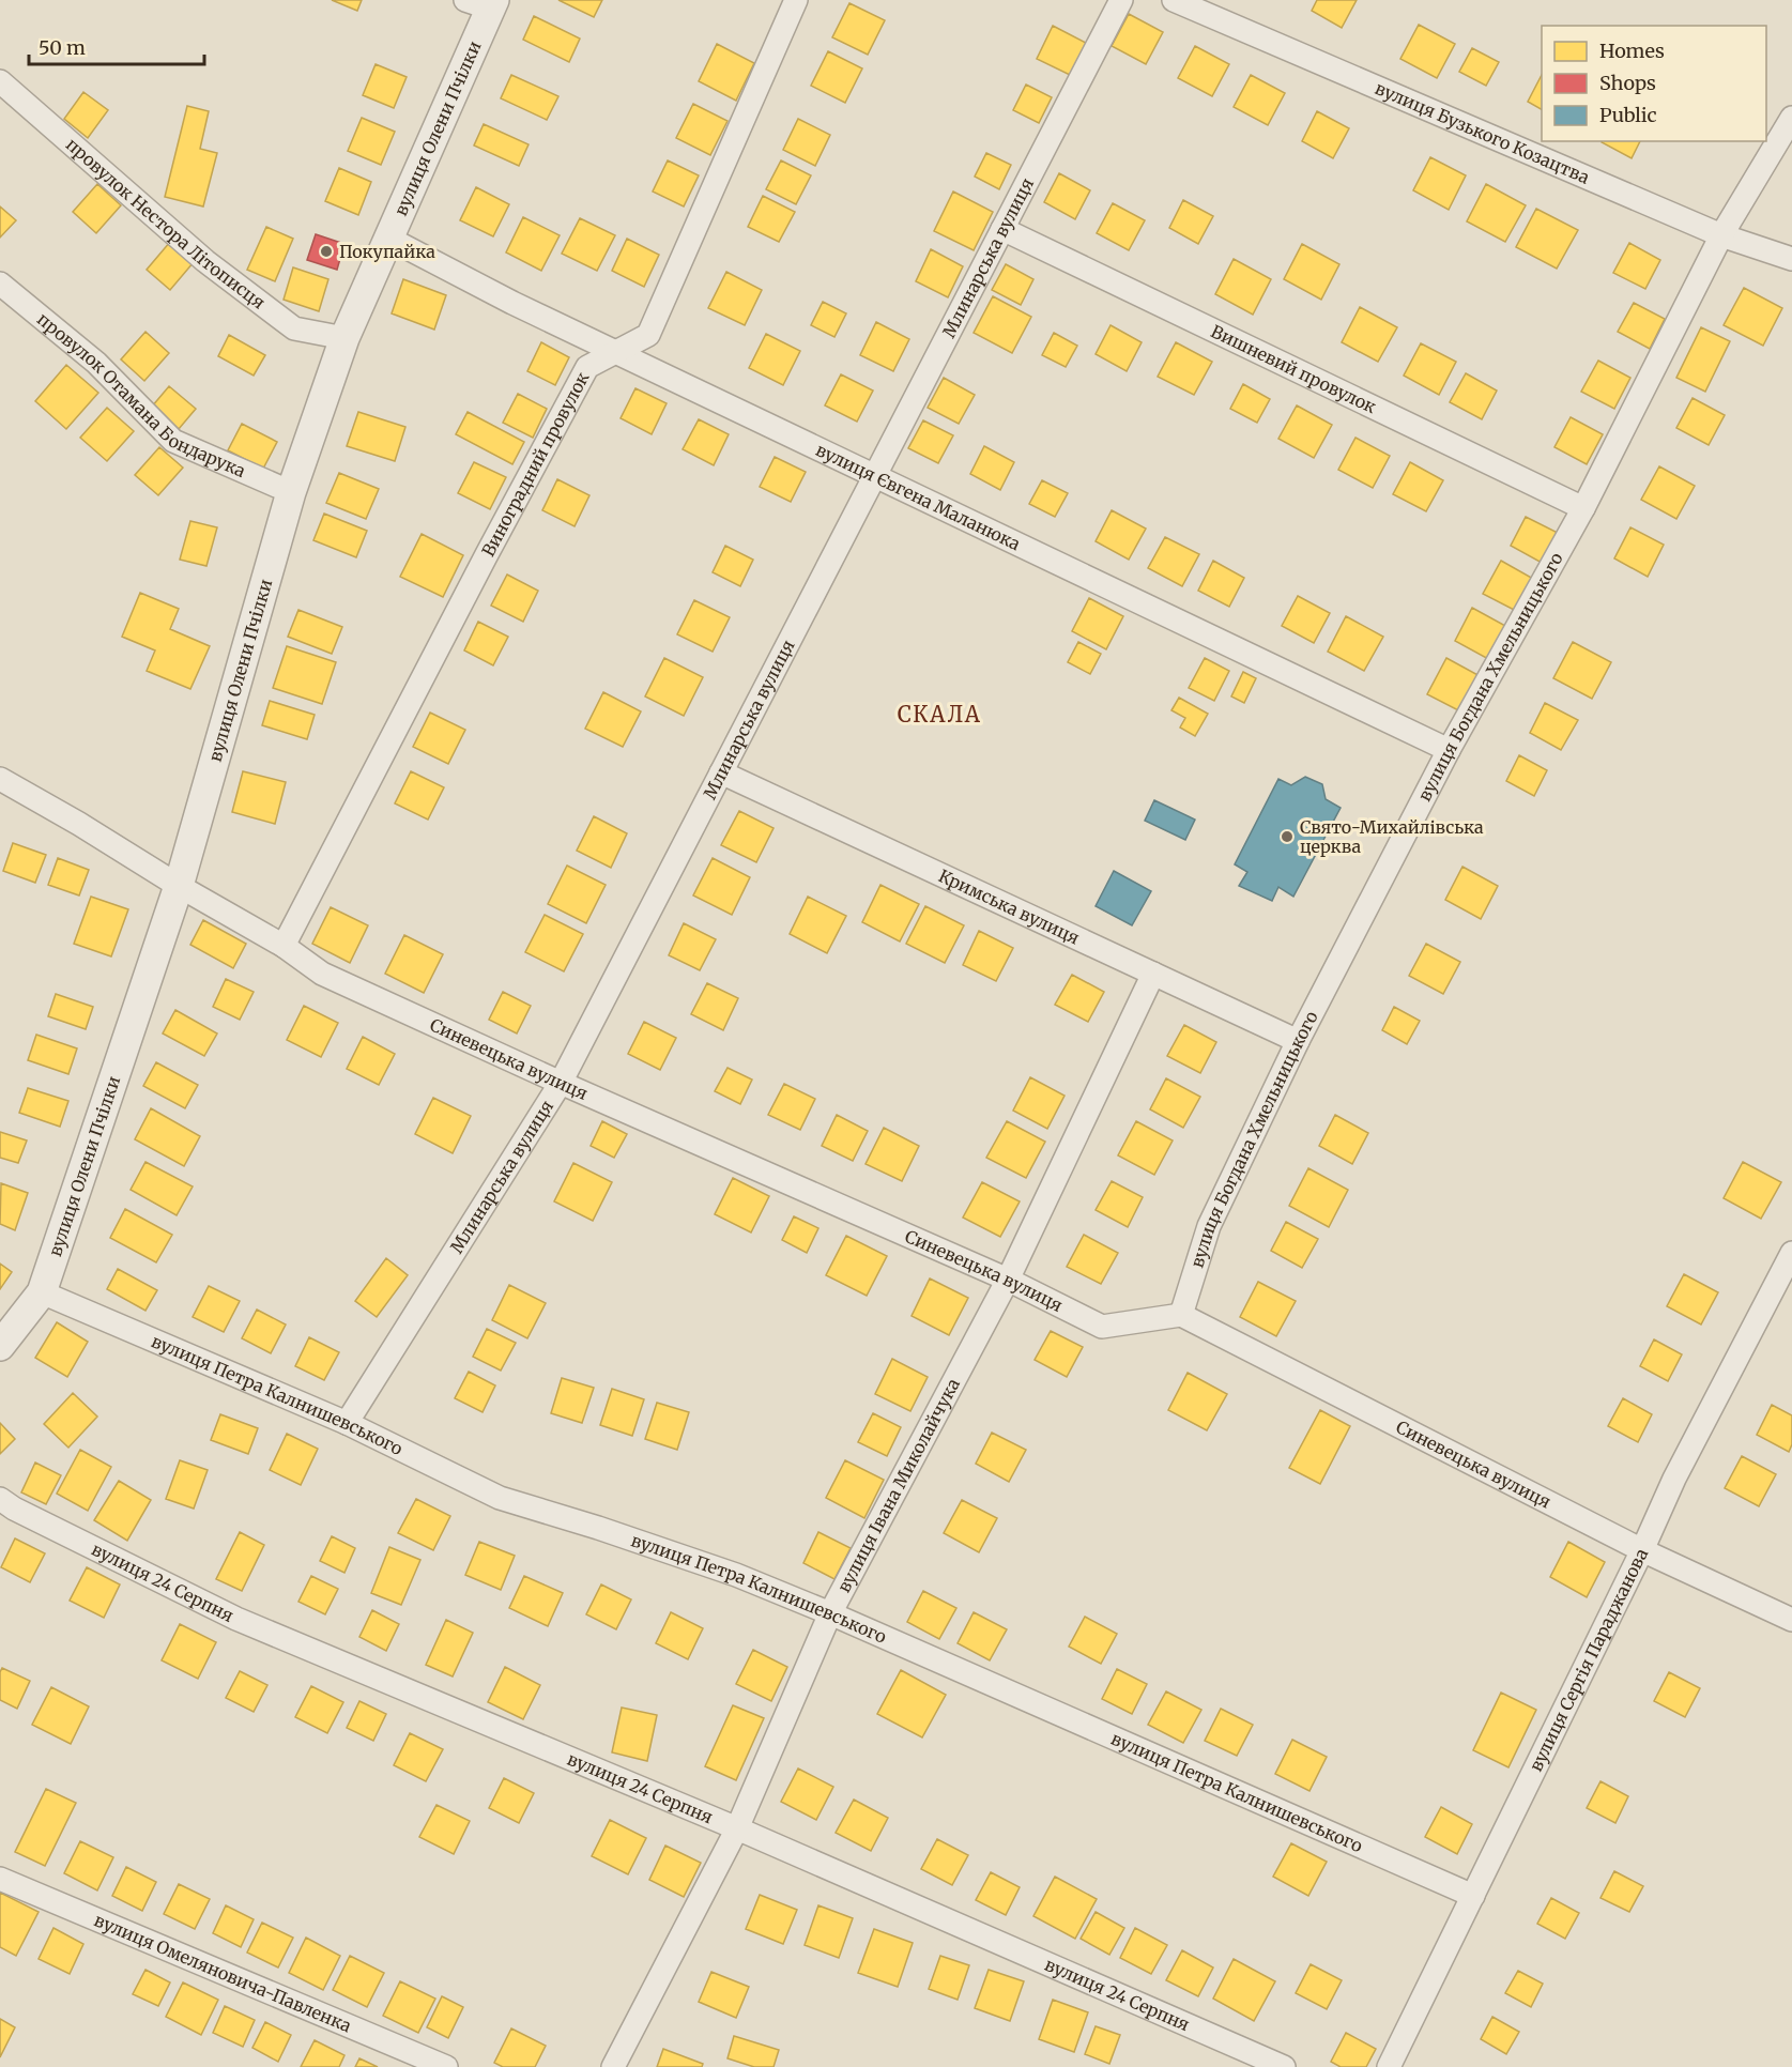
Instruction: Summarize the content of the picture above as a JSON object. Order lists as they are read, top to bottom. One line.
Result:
{"streets":{"street":["вулиця Олени Пчілки","вулиця Бузького Козацтва","провулок Нестора Літописця","Млинарська вулиця","Вишневий провулок","провулок Отамана Бондарука","Виноградний провулок","вулиця Євгена Маланюка","вулиця Богдана Хмельницького","Кримська вулиця","Синевецька вулиця","вулиця Петра Калнишевського","вулиця Івана Миколайчука","вулиця 24 Серпня","вулиця Сергія Параджанова","вулиця Омеляновича-Павленка"]},"crossings":[["вулиця Олени Пчілки","провулок Нестора Літописця"],["вулиця Олени Пчілки","провулок Отамана Бондарука"],["вулиця Олени Пчілки","вулиця Євгена Маланюка"],["вулиця Олени Пчілки","Синевецька вулиця"],["вулиця Олени Пчілки","вулиця Петра Калнишевського"],["вулиця Бузького Козацтва","вулиця Богдана Хмельницького"],["Млинарська вулиця","Вишневий провулок"],["Млинарська вулиця","вулиця Євгена Маланюка"],["Млинарська вулиця","Кримська вулиця"],["Млинарська вулиця","Синевецька вулиця"],["Млинарська вулиця","вулиця Петра Калнишевського"],["Вишневий провулок","вулиця Богдана Хмельницького"],["Виноградний провулок","вулиця Євгена Маланюка"],["Виноградний провулок","Синевецька вулиця"],["вулиця Євгена Маланюка","вулиця Богдана Хмельницького"],["вулиця Богдана Хмельницького","Кримська вулиця"],["вулиця Богдана Хмельницького","Синевецька вулиця"],["Кримська вулиця","вулиця Івана Миколайчука"],["Синевецька вулиця","вулиця Івана Миколайчука"],["Синевецька вулиця","вулиця Сергія Параджанова"],["вулиця Петра Калнишевського","вулиця Івана Миколайчука"],["вулиця Петра Калнишевського","вулиця Сергія Параджанова"],["вулиця Івана Миколайчука","вулиця 24 Серпня"]],"districts":["СКАЛА"],"places":["Покупайка","Свято-Михайлівська церква"],"legend":["Homes","Shops","Public"],"scale_bar":"50 m"}
